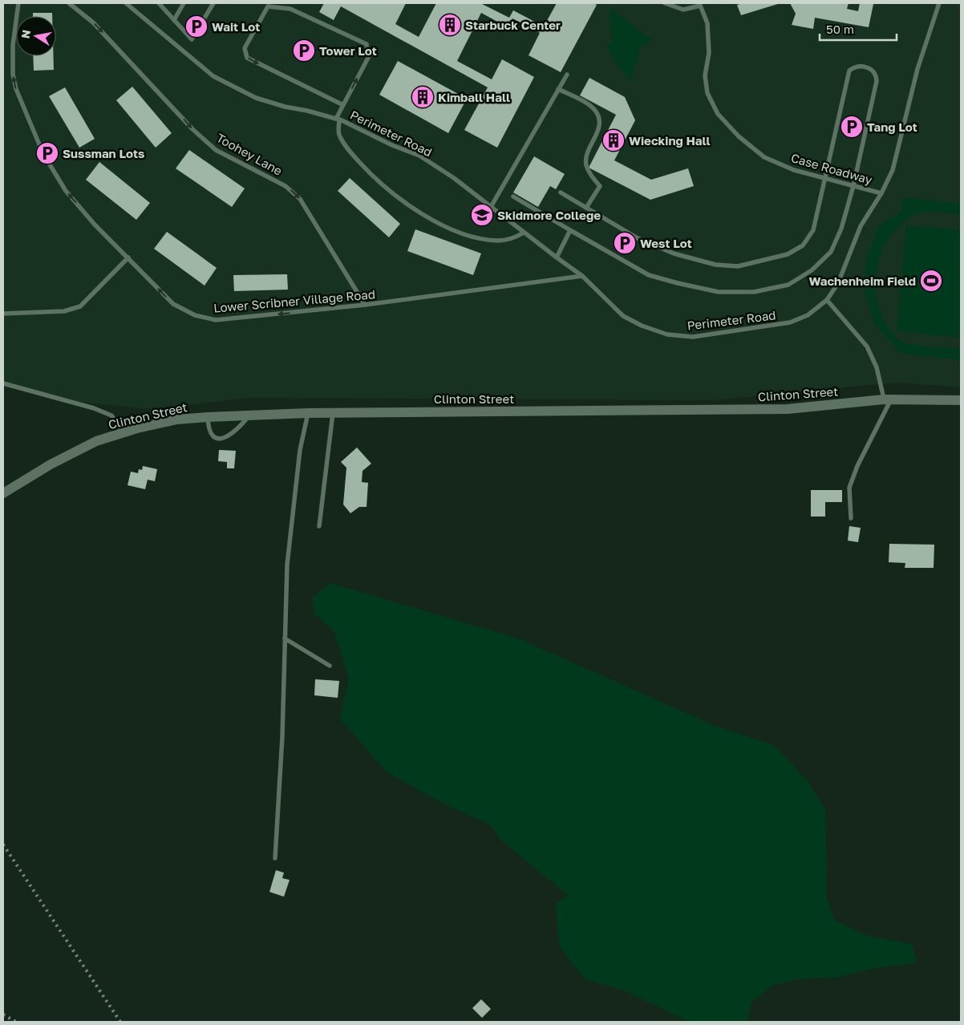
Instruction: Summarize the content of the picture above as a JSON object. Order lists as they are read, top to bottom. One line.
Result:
{"streets":{"street":["Clinton Street"],"lane":["Perimeter Road","Toohey Lane","Case Roadway","Lower Scribner Village Road"]},"crossings":[["Perimeter Road","Case Roadway"],["Perimeter Road","Lower Scribner Village Road"],["Toohey Lane","Lower Scribner Village Road"]],"one_way":["Toohey Lane","Lower Scribner Village Road"],"places":{"building":["Starbuck Center","Kimball Hall","Wiecking Hall"],"parking":["Wait Lot","Tower Lot","Tang Lot","Sussman Lots","West Lot"],"school or university":["Skidmore College"],"sports":["Wachenheim Field"]},"scale_bar":"50 m","north":"left"}
